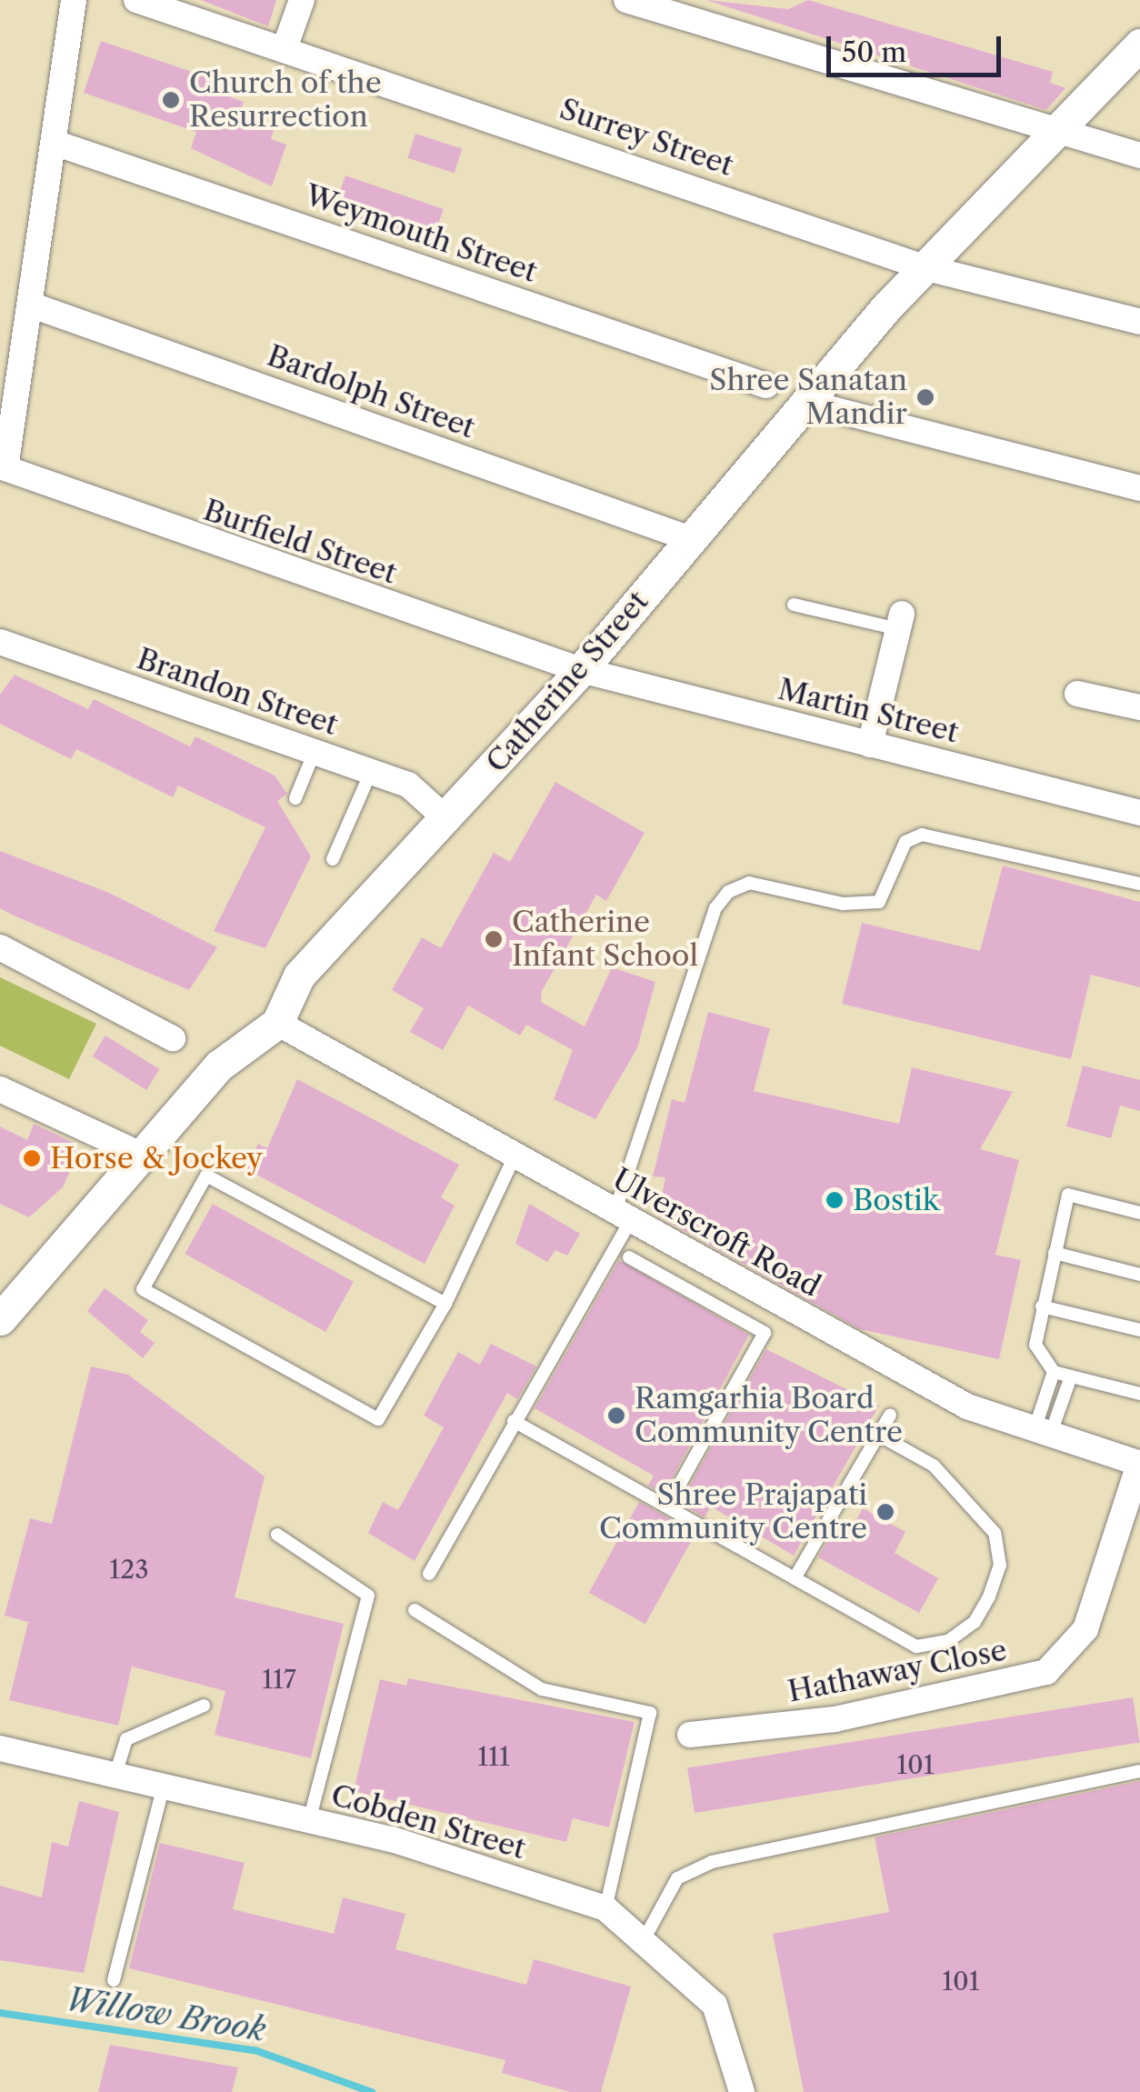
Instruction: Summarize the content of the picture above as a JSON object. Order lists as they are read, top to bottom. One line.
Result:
{"streets":{"street":["Surrey Street","Weymouth Street","Bardolph Street","Burfield Street","Catherine Street","Brandon Street","Martin Street","Ulverscroft Road","Hathaway Close","Cobden Street"]},"crossings":[["Surrey Street","Catherine Street"],["Bardolph Street","Catherine Street"],["Burfield Street","Catherine Street"],["Burfield Street","Martin Street"],["Catherine Street","Brandon Street"],["Catherine Street","Martin Street"],["Catherine Street","Ulverscroft Road"],["Ulverscroft Road","Hathaway Close"]],"water":["Willow Brook"],"places":["Church of the Resurrection","Shree Sanatan Mandir","Catherine Infant School","Horse & Jockey","Bostik","Ramgarhia Board Community Centre","Shree Prajapati Community Centre"],"house_numbers":["123","117","111","101","101"],"scale_bar":"50 m"}
